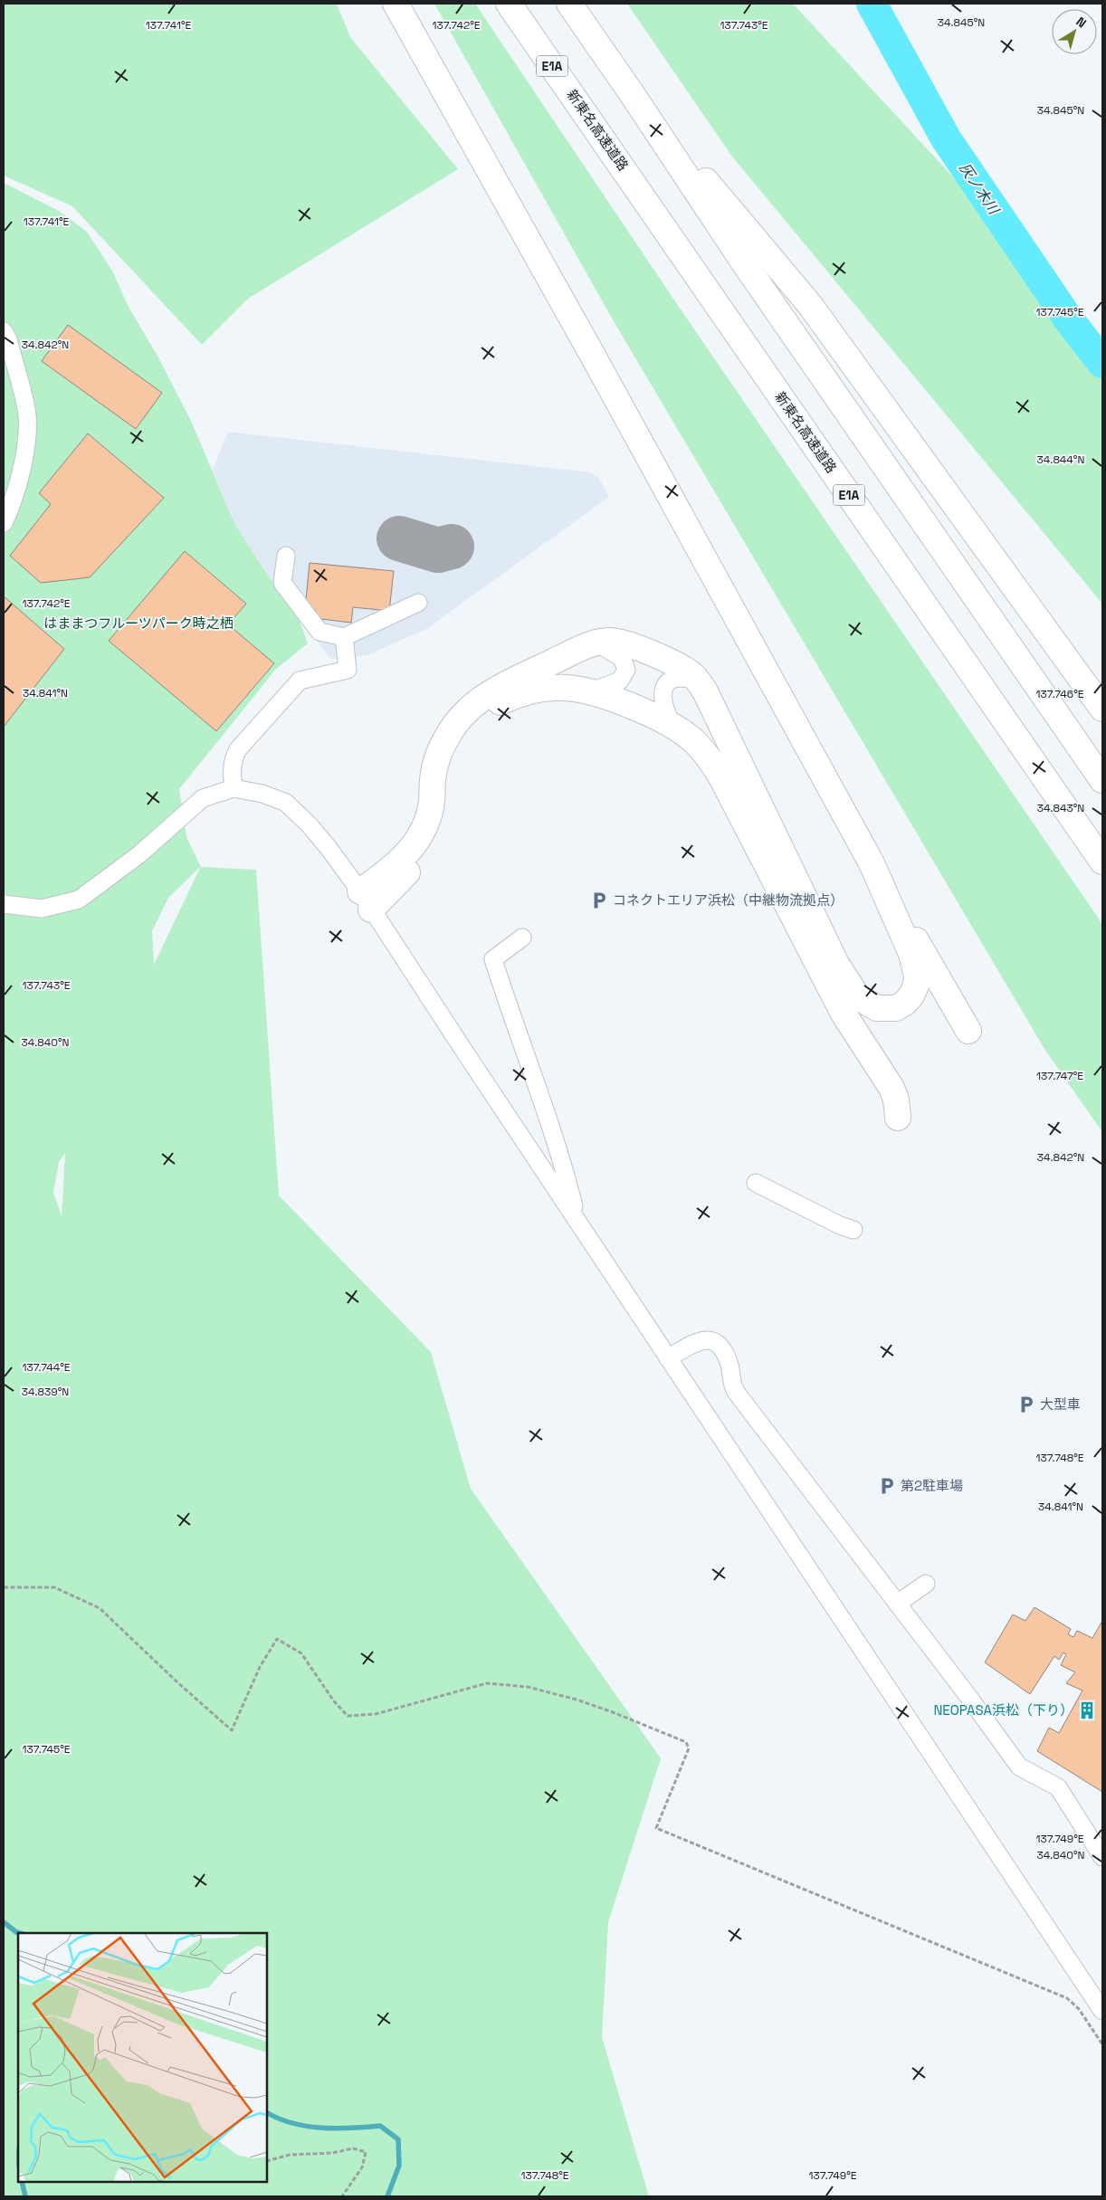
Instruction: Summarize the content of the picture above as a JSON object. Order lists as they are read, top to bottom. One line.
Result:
{"streets":{"highway":["E1A","新東名高速道路"]},"water":["灰ノ木川"],"parks":["はままつフルーツパーク時之栖"],"places":{"parking":["コネクトエリア浜松（中継物流拠点）","大型車","第2駐車場"],"building":["NEOPASA浜松（下り）"]},"north":"top right","coordinates":["34.845°N","137.741°E","137.742°E","137.743°E","137.745°E","34.842°N","34.844°N","34.841°N","137.746°E","34.843°N","34.840°N","137.747°E","137.744°E","34.839°N","137.748°E","137.749°E"]}
